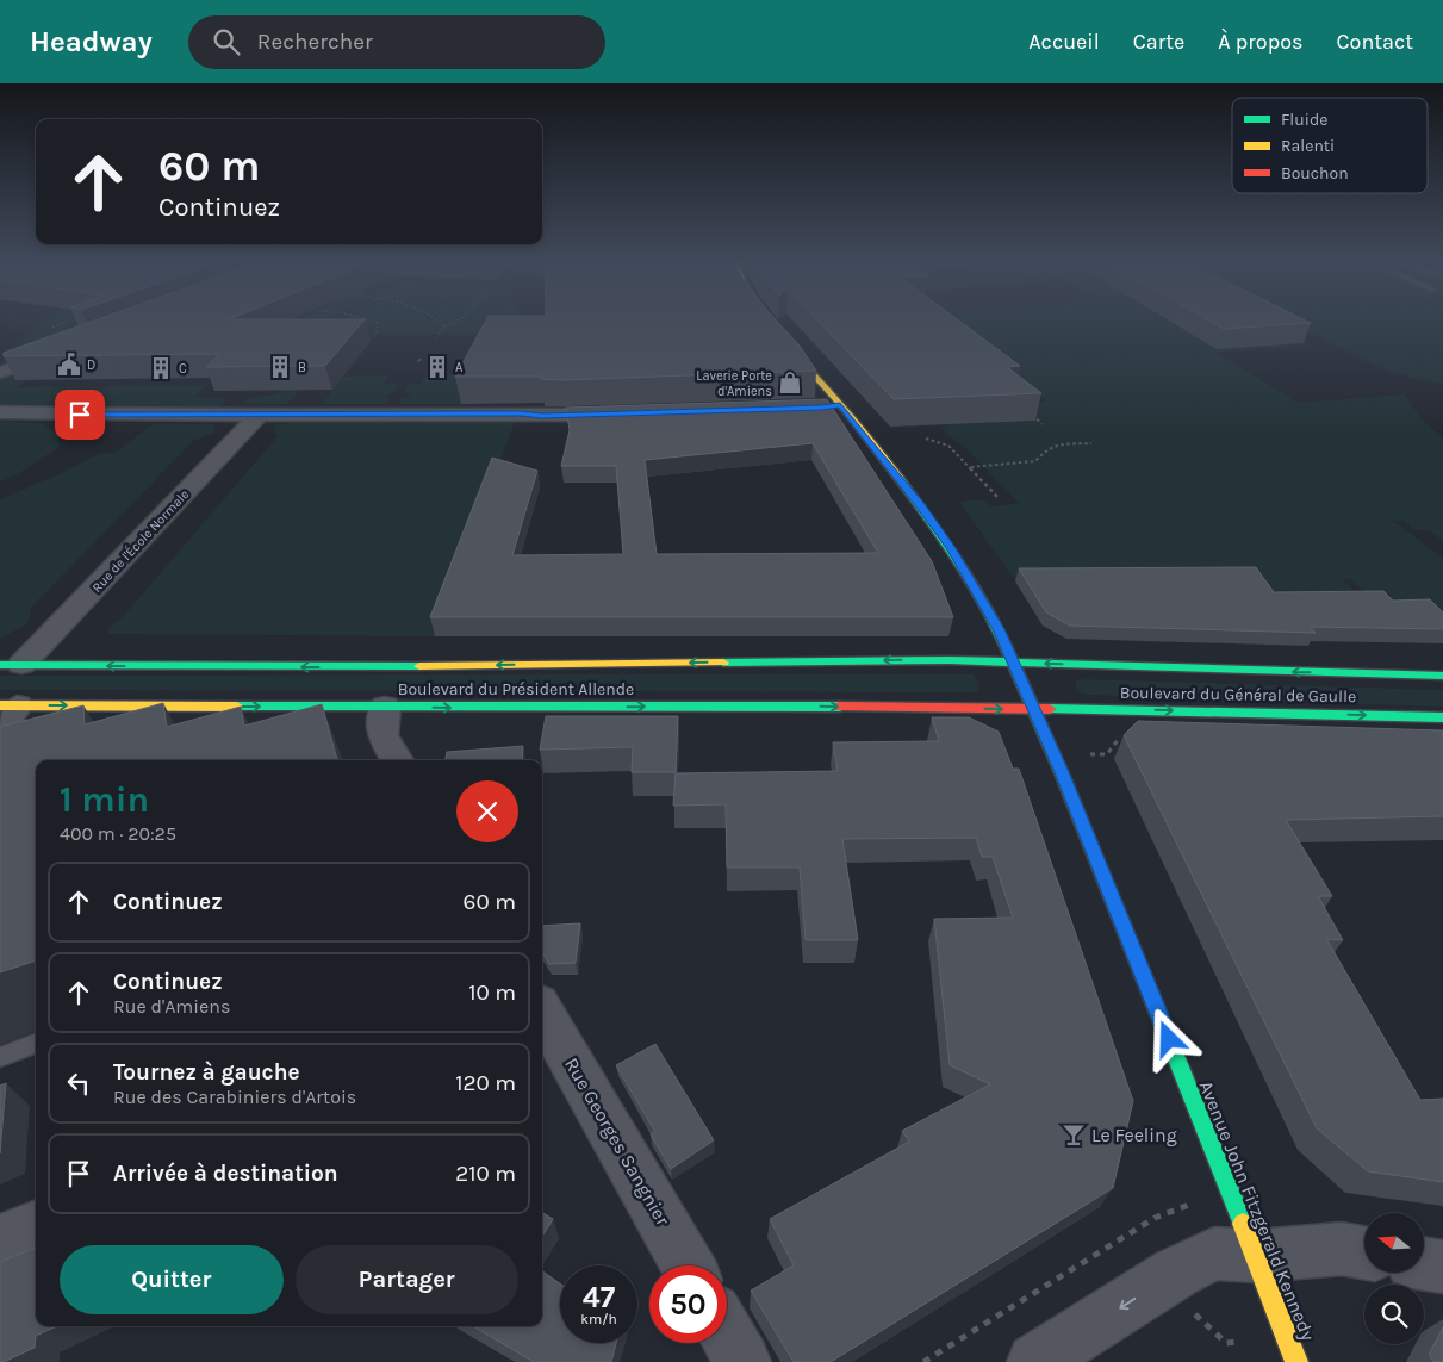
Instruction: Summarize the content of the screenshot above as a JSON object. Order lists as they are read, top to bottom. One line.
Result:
{"streets":{"main road":["Boulevard du Président Allende","Boulevard du Général de Gaulle","Avenue John Fitzgerald Kennedy"],"street":["Rue de l'École Normale","Rue Georges Sangnier"]},"crossings":[["Rue de l'École Normale","Boulevard du Président Allende"],["Boulevard du Président Allende","Boulevard du Général de Gaulle"],["Boulevard du Président Allende","Avenue John Fitzgerald Kennedy"],["Boulevard du Général de Gaulle","Avenue John Fitzgerald Kennedy"]],"places":{"public building":["D"],"building":["B","A","C"],"shop":["Laverie Porte d'Amiens"],"bar":["Le Feeling"]},"legend":["Fluide","Ralenti","Bouchon"],"north":"left","page":{"header":"Headway","search":"Rechercher","nav":["Accueil","Carte","À propos","Contact"],"turn":["60 m","Continuez"],"heading":["1 min","400 m · 20:25"],"list":[{"name":"Continuez","value":"60 m"},{"name":"Continuez","note":"Rue d'Amiens","value":"10 m"},{"name":"Tournez à gauche","note":"Rue des Carabiniers d'Artois","value":"120 m"},{"name":"Arrivée à destination","value":"210 m"}],"buttons":["Quitter","Partager"],"speed":"47 km/h","limit":"50"}}
